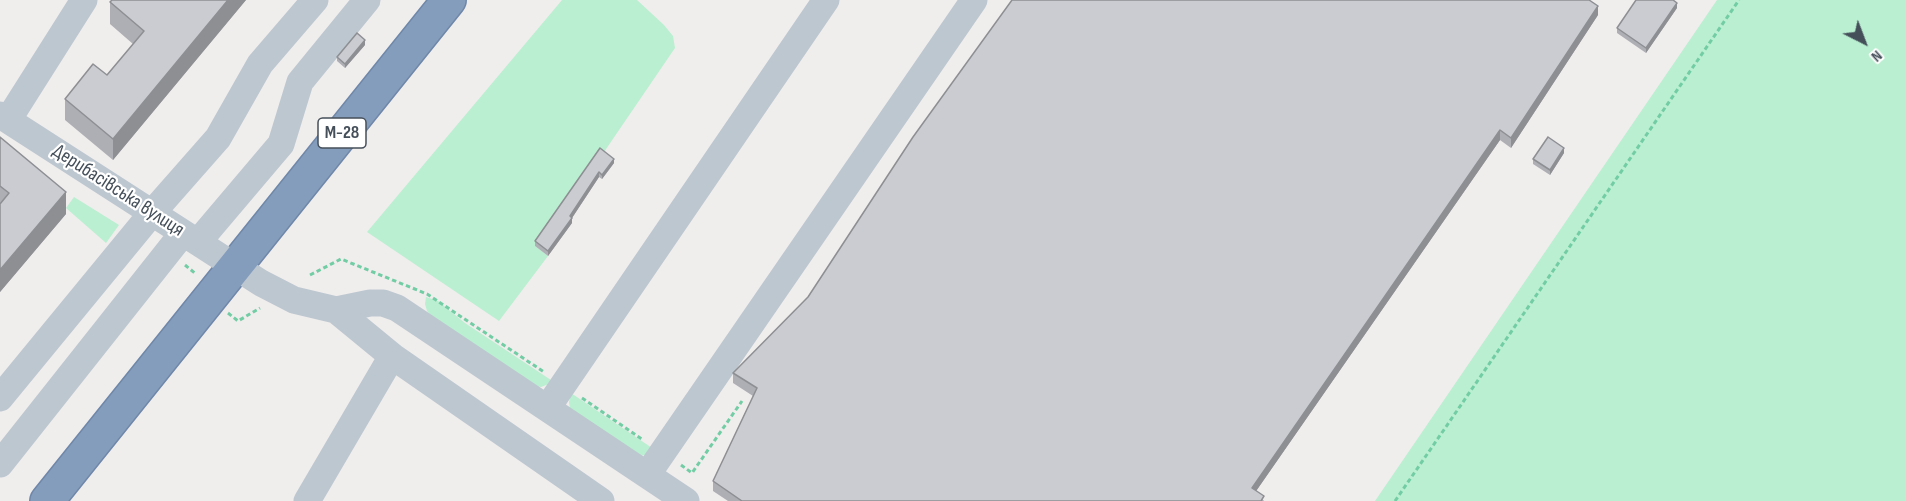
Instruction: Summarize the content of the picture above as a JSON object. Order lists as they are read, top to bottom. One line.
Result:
{"streets":{"highway":["М-28"],"street":["Дерибасівська вулиця"]},"crossings":[["М-28","Дерибасівська вулиця"]],"north":"bottom right"}
